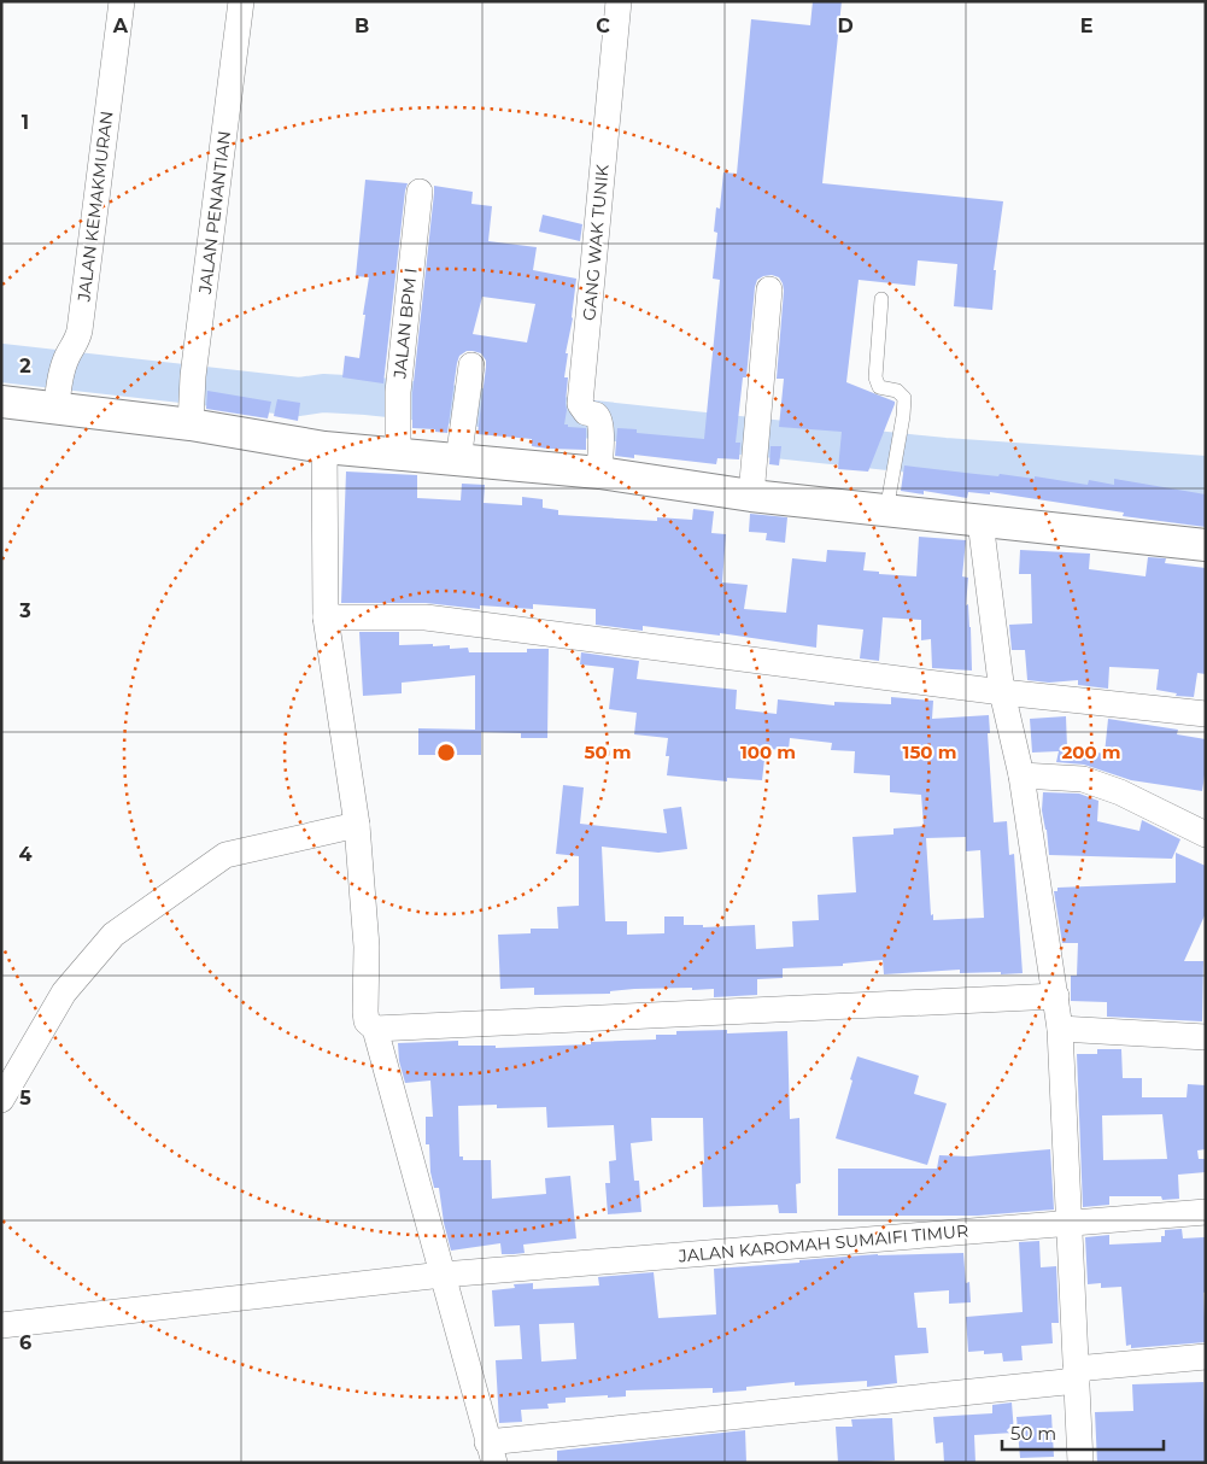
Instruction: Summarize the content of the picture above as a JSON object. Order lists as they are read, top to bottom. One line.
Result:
{"streets":{"street":["JALAN KEMAKMURAN","JALAN PENANTIAN","GANG WAK TUNIK","JALAN BPM I","JALAN KAROMAH SUMAIFI TIMUR"]},"scale_bar":"50 m","grid":{"columns":["A","B","C","D","E"],"rows":["1","2","3","4","5","6"]},"rings":["50 m","100 m","150 m","200 m"]}
